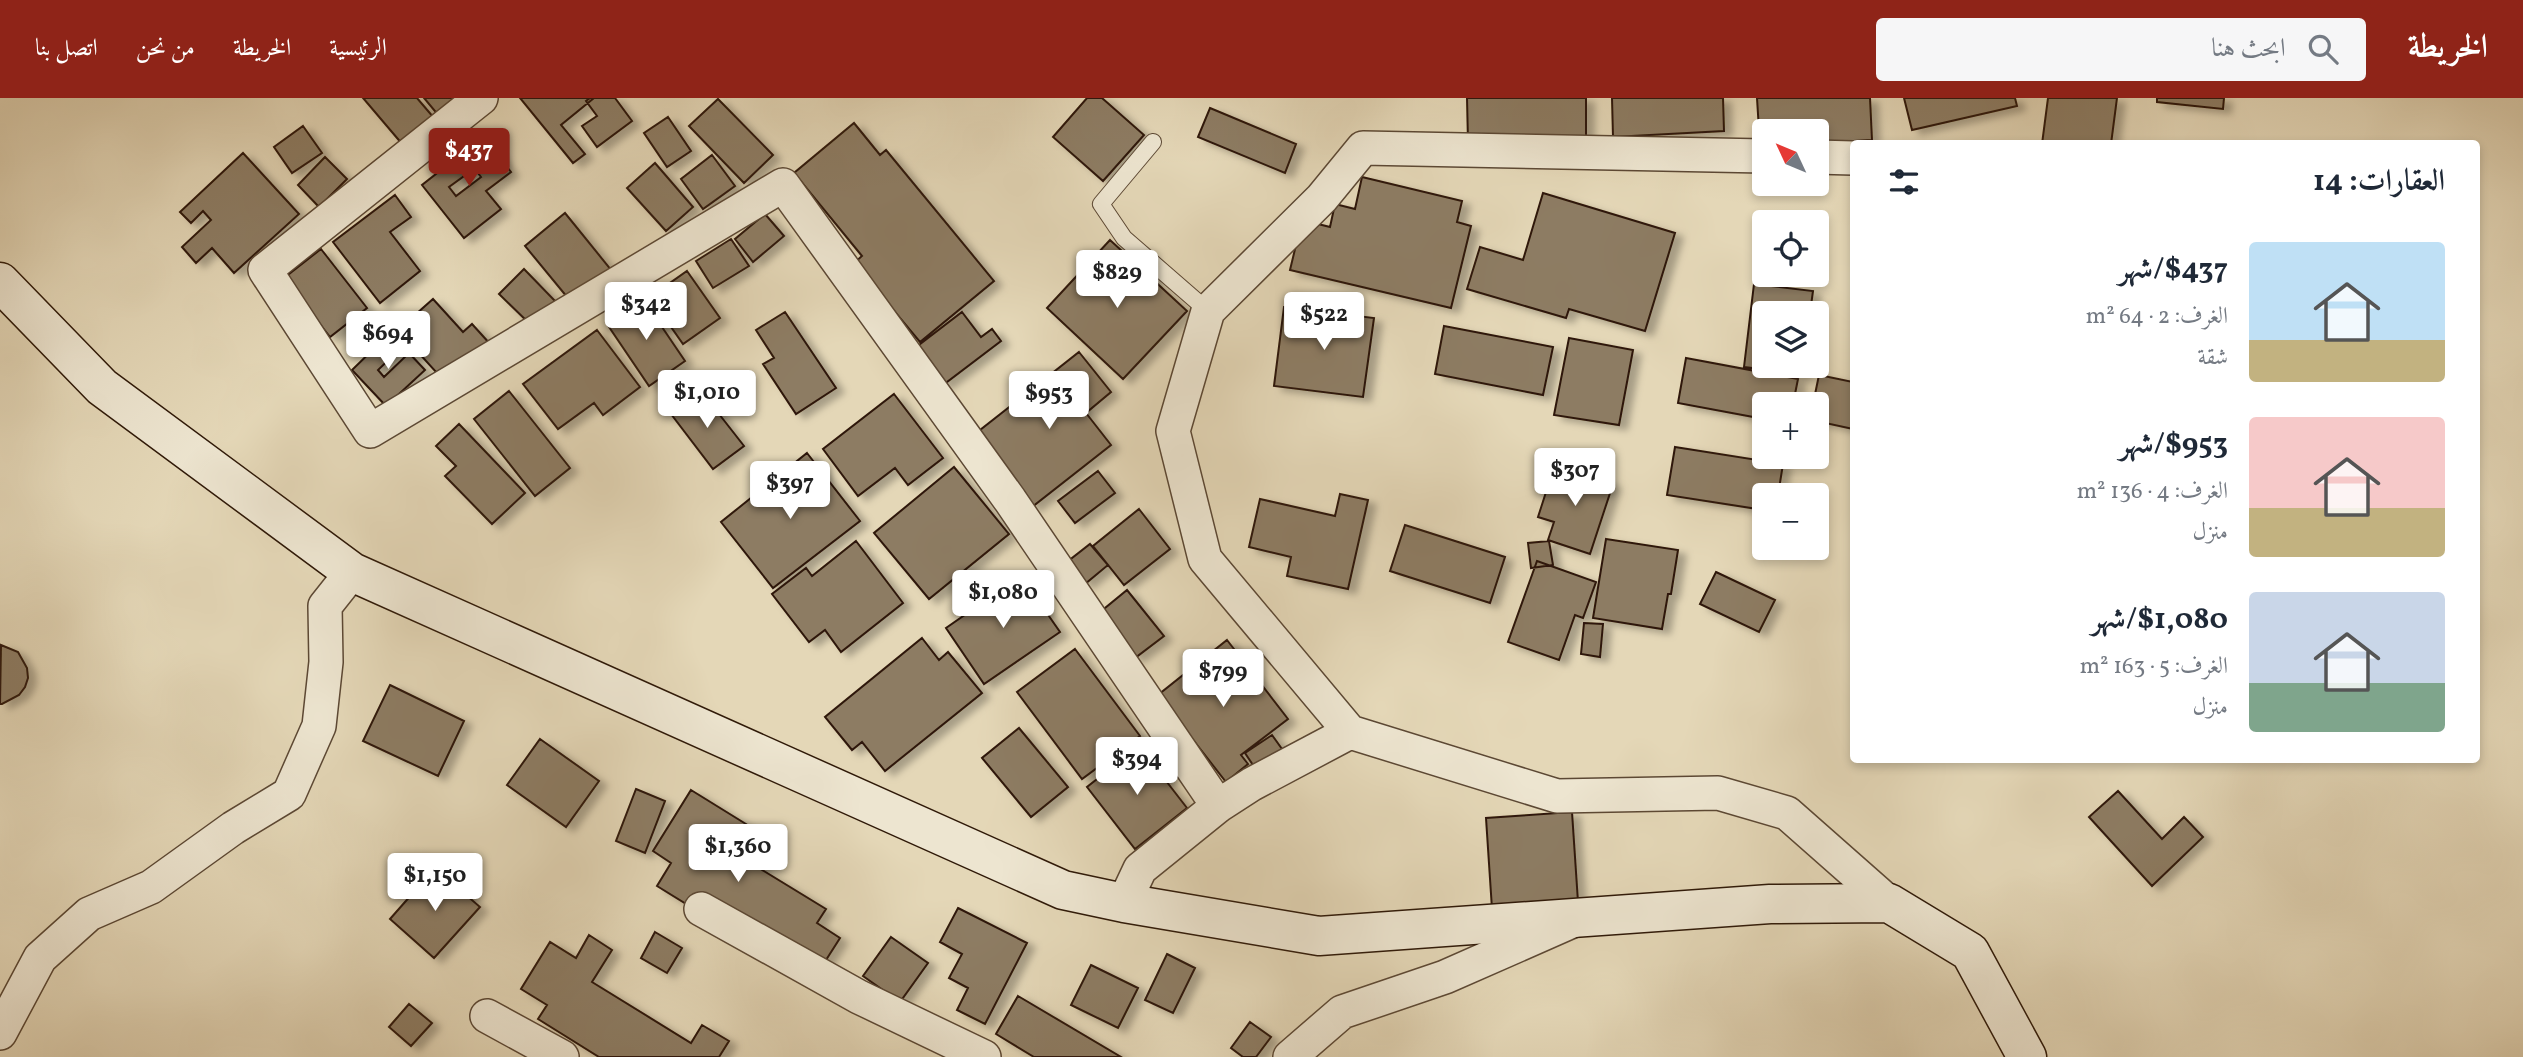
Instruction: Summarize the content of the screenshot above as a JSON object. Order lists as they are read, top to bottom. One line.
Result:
{"north":"top left","page":{"header":"الخريطة","search":"ابحث هنا","nav":["الرئيسية","الخريطة","من نحن","اتصل بنا"],"map_buttons":["+","−"],"price":["$437","$829","$342","$522","$694","$1,010","$953","$307","$397","$1,080","$799","$394","$1,360","$1,150"],"heading":"العقارات: 14","list":[{"name":"$437/شهر","note":"الغرف: 2 · 64 m² · شقة"},{"name":"$953/شهر","note":"الغرف: 4 · 136 m² · منزل"},{"name":"$1,080/شهر","note":"الغرف: 5 · 163 m² · منزل"}]}}
